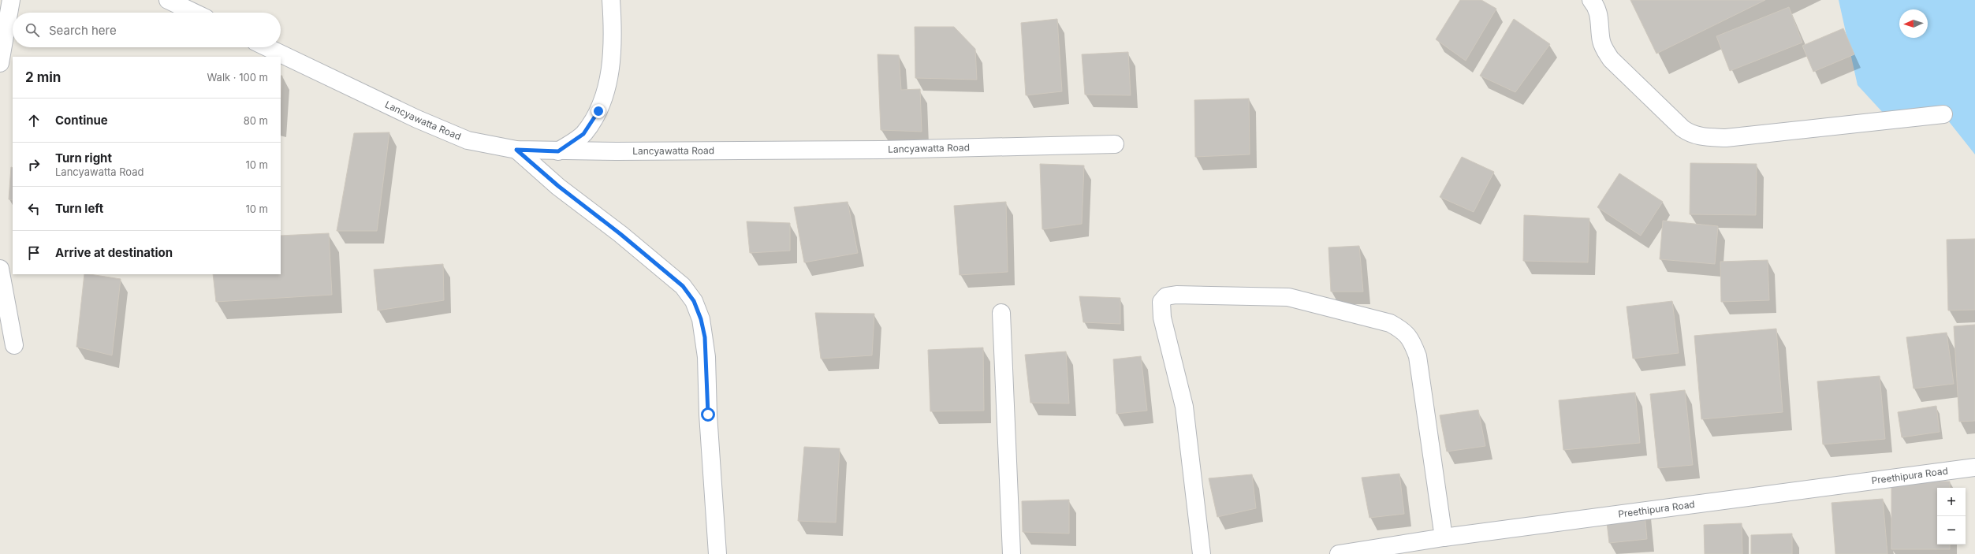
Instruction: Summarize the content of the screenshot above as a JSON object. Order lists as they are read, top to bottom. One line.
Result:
{"streets":{"street":["Lancyawatta Road","Preethipura Road"]},"north":"left","page":{"search":"Search here","heading":["2 min","Walk · 100 m"],"list":[["Continue","80 m"],["Turn right","Lancyawatta Road","10 m"],["Turn left","10 m"],"Arrive at destination"],"map_buttons":["+","−"]}}
